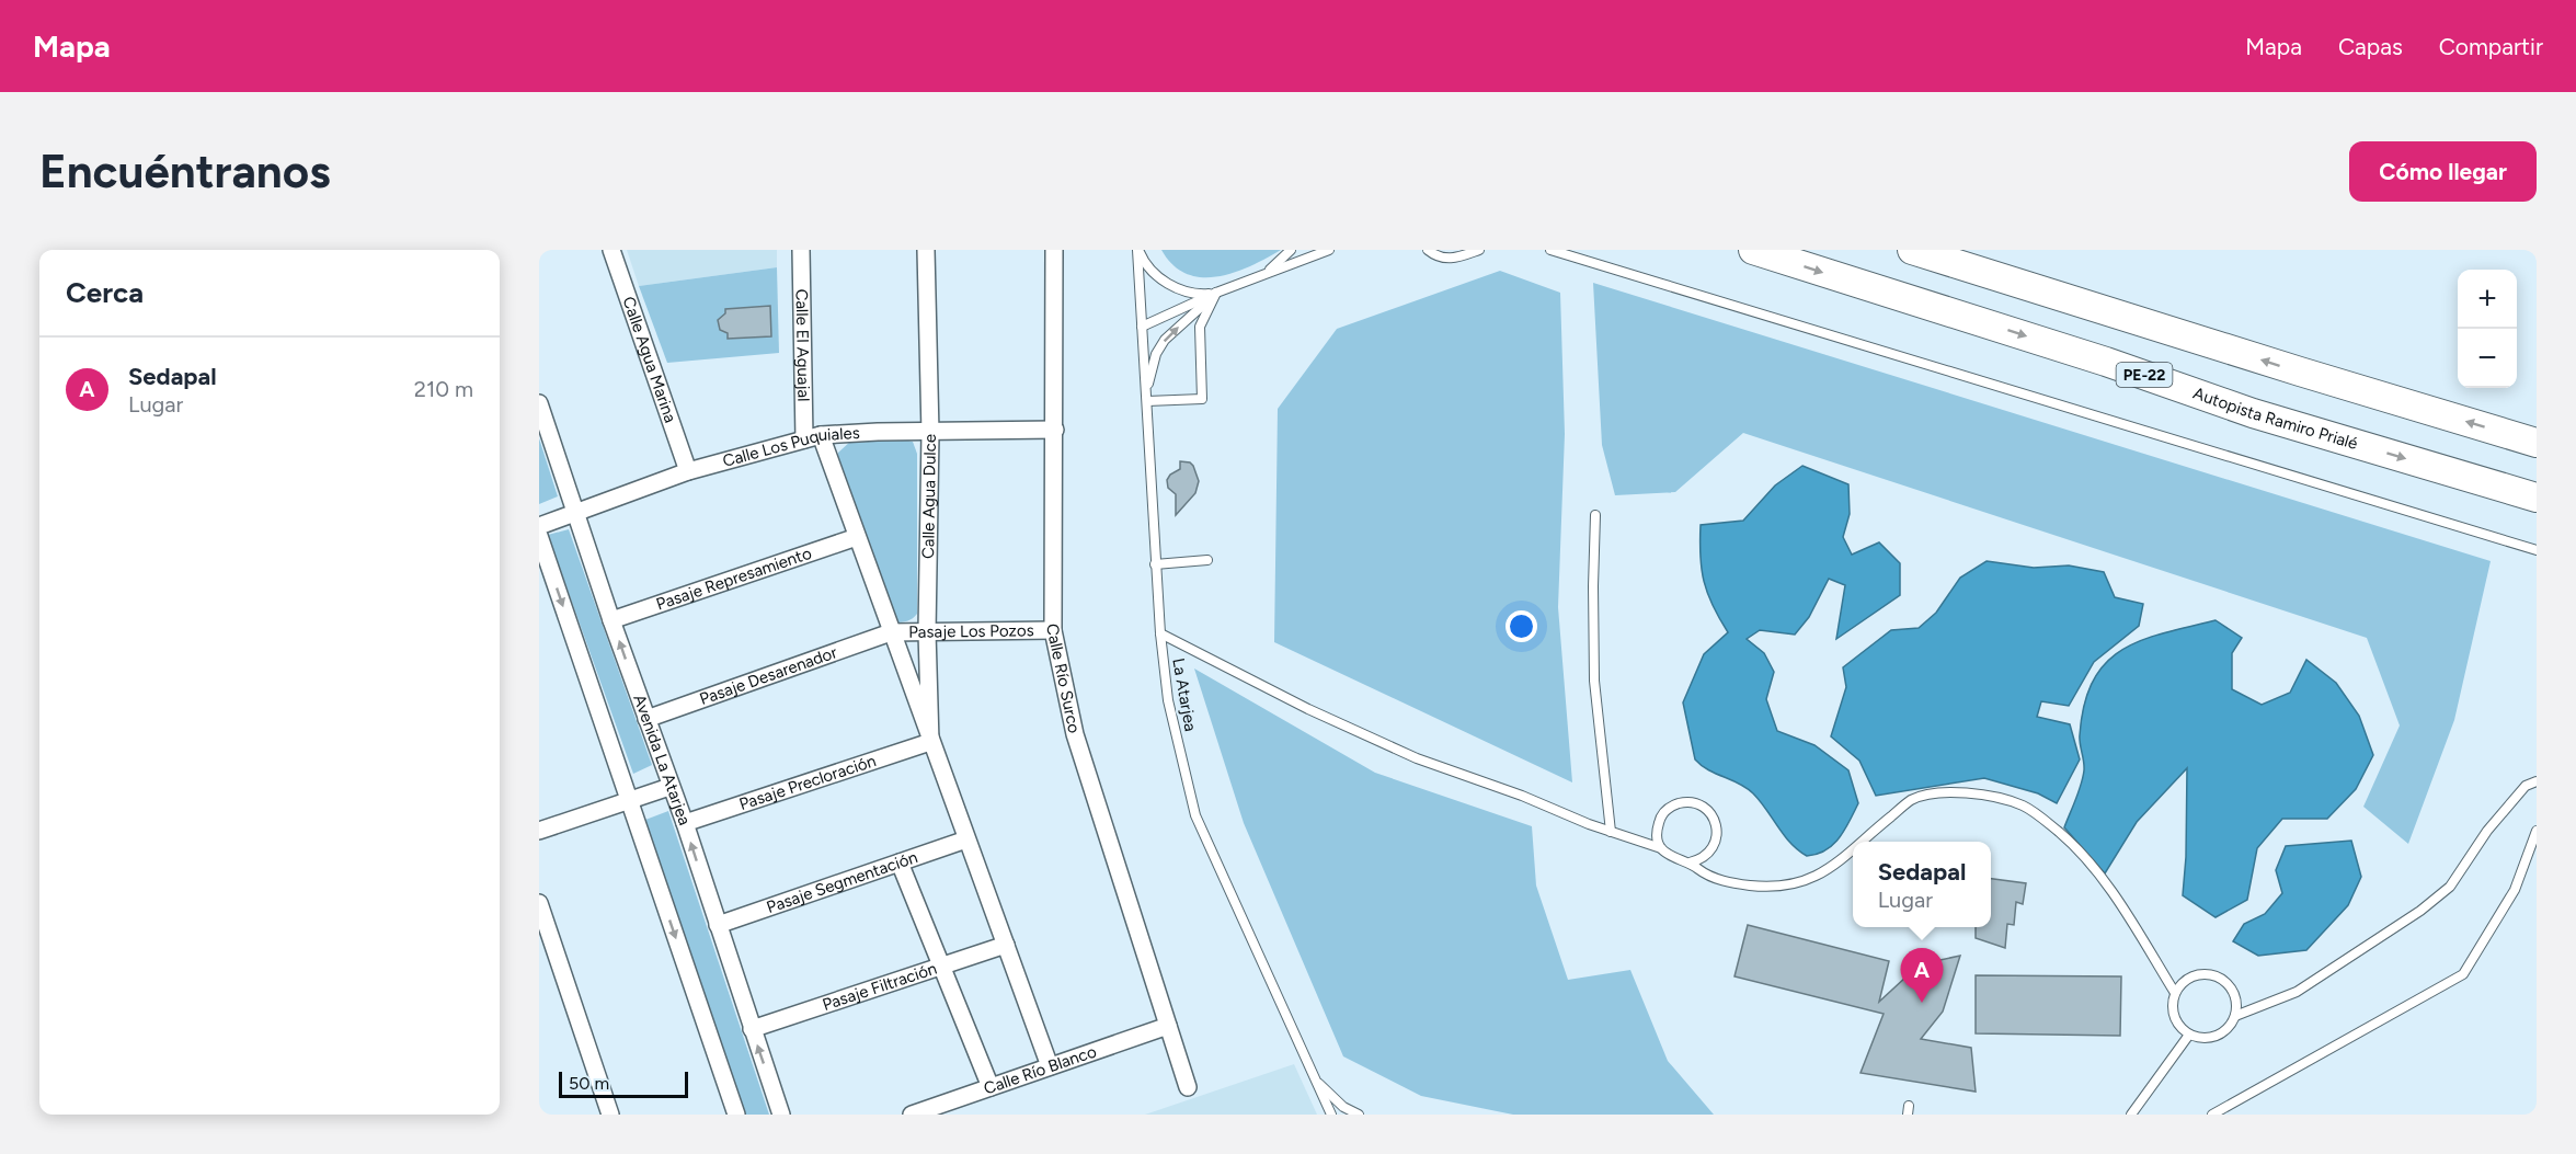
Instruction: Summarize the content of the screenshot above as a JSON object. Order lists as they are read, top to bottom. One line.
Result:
{"streets":{"highway":["PE-22","Autopista Ramiro Prialé"],"street":["Calle El Aguajal","Calle Agua Marina","Calle Los Puquiales","Calle Agua Dulce","Pasaje Represamiento","Pasaje Los Pozos","Pasaje Desarenador","Calle Río Surco","Avenida La Atarjea","Pasaje Precloración","Pasaje Segmentación","Pasaje Filtración","Calle Río Blanco"],"lane":["La Atarjea"]},"crossings":[["Calle El Aguajal","Calle Los Puquiales"],["Calle Agua Marina","Calle Los Puquiales"],["Calle Los Puquiales","Calle Agua Dulce"],["Calle Los Puquiales","Calle Río Surco"],["Calle Los Puquiales","Avenida La Atarjea"],["Calle Agua Dulce","Pasaje Represamiento"],["Calle Agua Dulce","Pasaje Los Pozos"],["Calle Agua Dulce","Pasaje Desarenador"],["Calle Agua Dulce","Pasaje Precloración"],["Calle Agua Dulce","Pasaje Segmentación"],["Calle Agua Dulce","Pasaje Filtración"],["Calle Agua Dulce","Calle Río Blanco"],["Pasaje Represamiento","Avenida La Atarjea"],["Pasaje Los Pozos","Pasaje Desarenador"],["Pasaje Los Pozos","Calle Río Surco"],["Pasaje Desarenador","Avenida La Atarjea"],["Calle Río Surco","Calle Río Blanco"],["Avenida La Atarjea","Pasaje Precloración"],["Avenida La Atarjea","Pasaje Segmentación"],["Avenida La Atarjea","Pasaje Filtración"]],"scale_bar":"50 m","page":{"header":"Mapa","nav":["Mapa","Capas","Compartir"],"buttons":"Cómo llegar","title":"Encuéntranos","heading":"Cerca","map_buttons":["+","−"],"list":[{"mark":"A","name":"Sedapal","note":"Lugar","value":"210 m"}],"popup":["Sedapal","Lugar"],"pins":"A","scale":"50 m"}}
